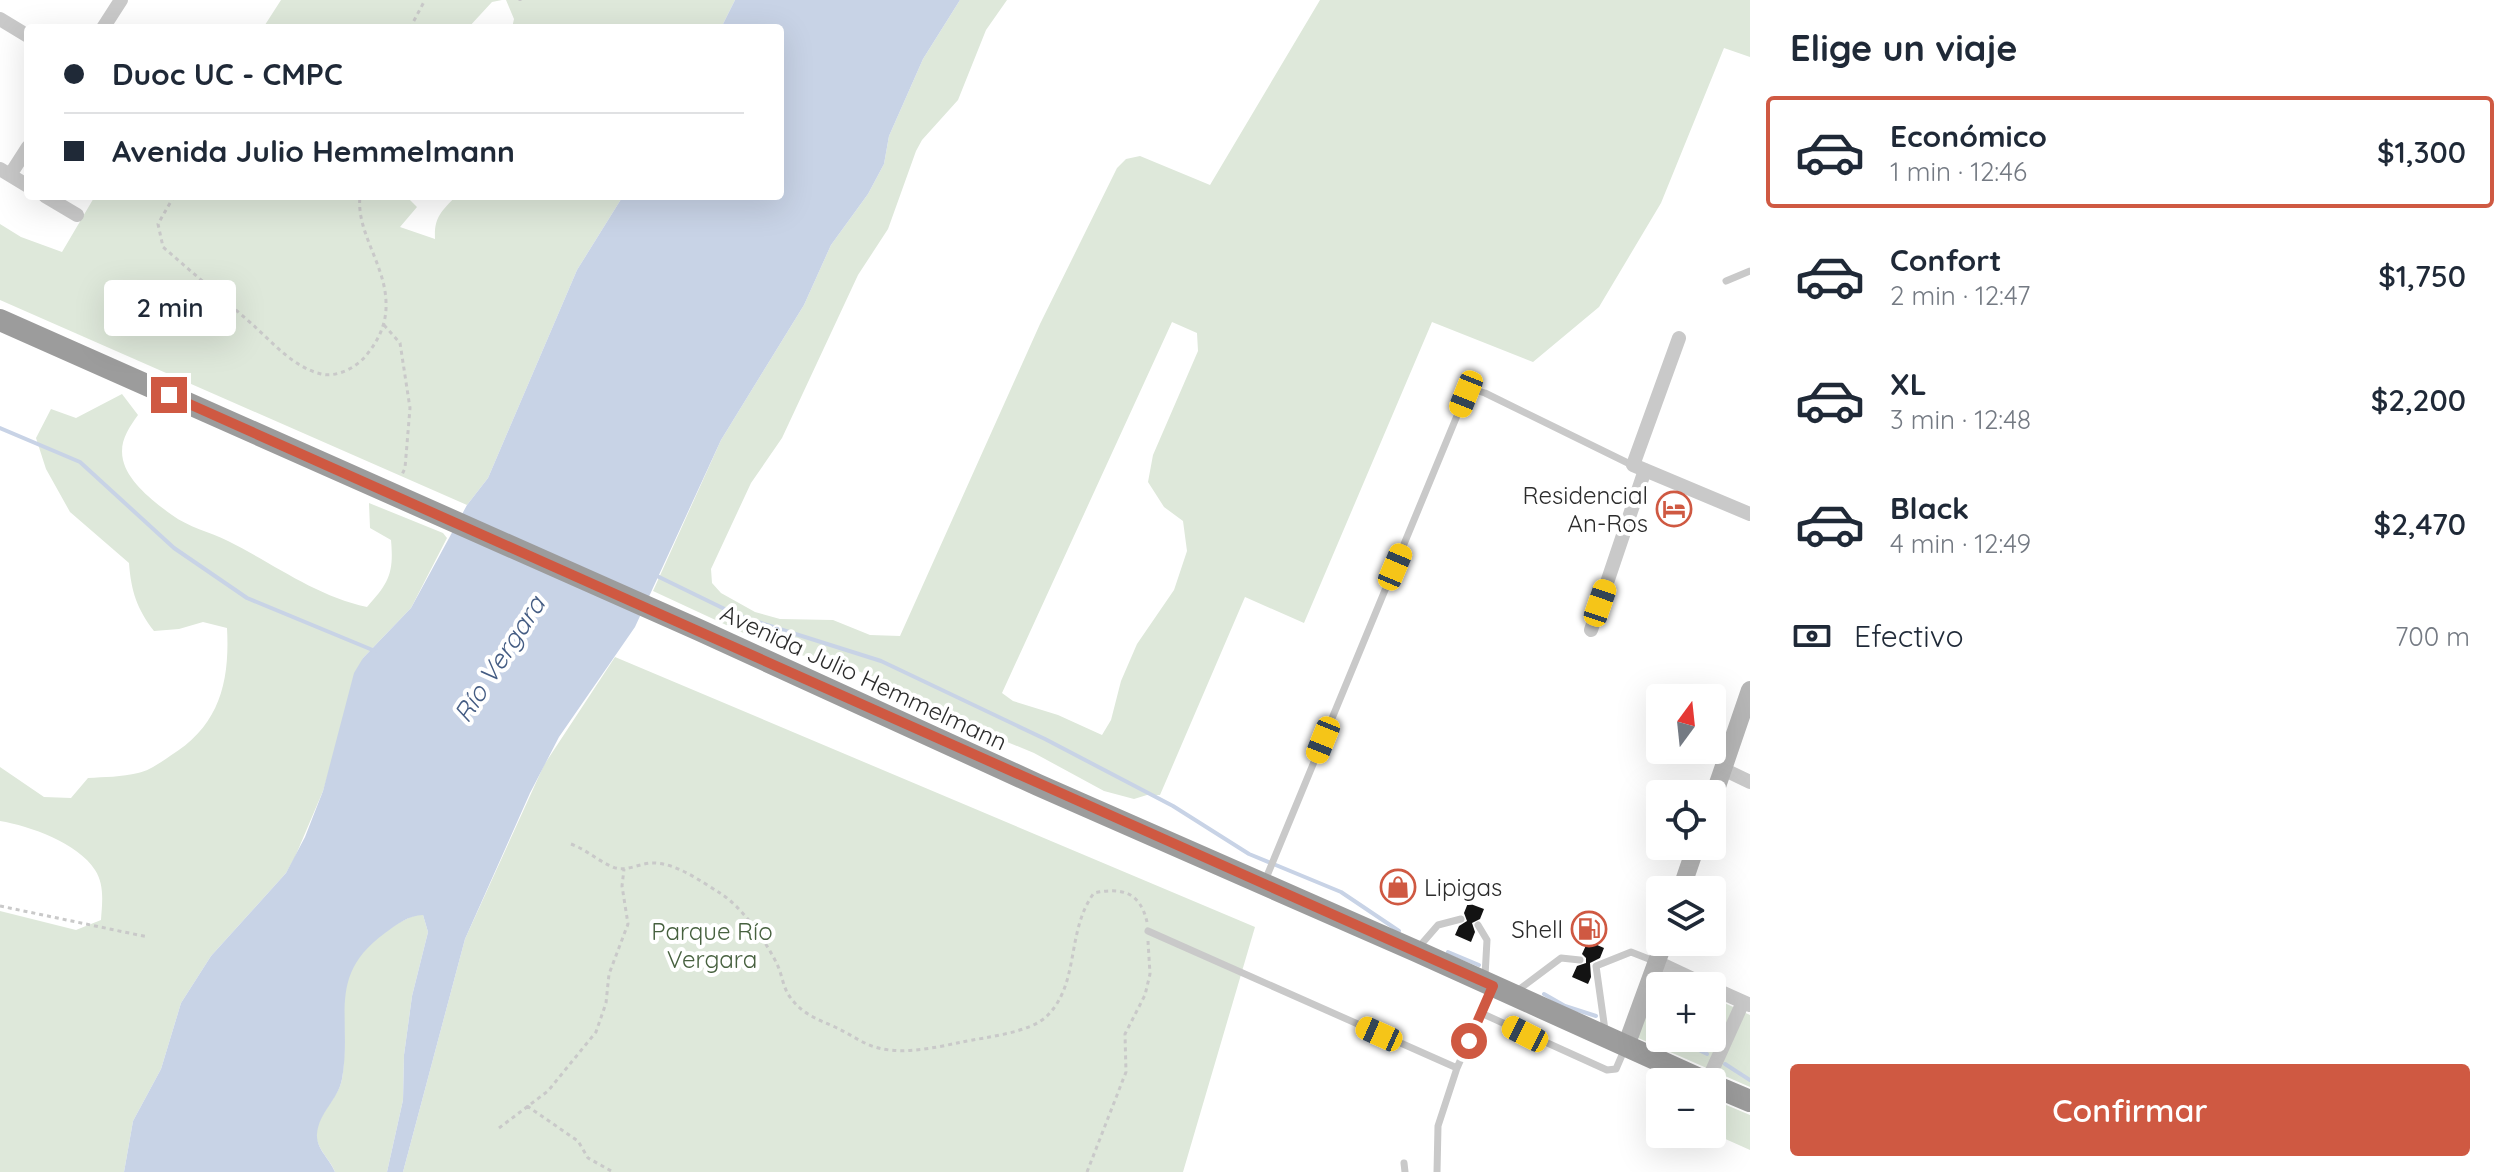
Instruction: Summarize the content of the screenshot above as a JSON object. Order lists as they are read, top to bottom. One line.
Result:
{"streets":{"highway":["Avenida Julio Hemmelmann"]},"water":["Río Vergara"],"parks":["Parque Río Vergara"],"places":{"hotel":["Residencial An-Ros"],"shop":["Lipigas"],"fuel station":["Shell"]},"north":"top","page":{"heading":"Elige un viaje","banner":["Duoc UC - CMPC","Avenida Julio Hemmelmann"],"list":[{"name":"Económico","note":"1 min · 12:46","value":"$1,300"},{"name":"Confort","note":"2 min · 12:47","value":"$1,750"},{"name":"XL","note":"3 min · 12:48","value":"$2,200"},{"name":"Black","note":"4 min · 12:49","value":"$2,470"}],"bubble":"2 min","pay":["Efectivo","700 m"],"map_buttons":["+","−"],"buttons":"Confirmar"}}
